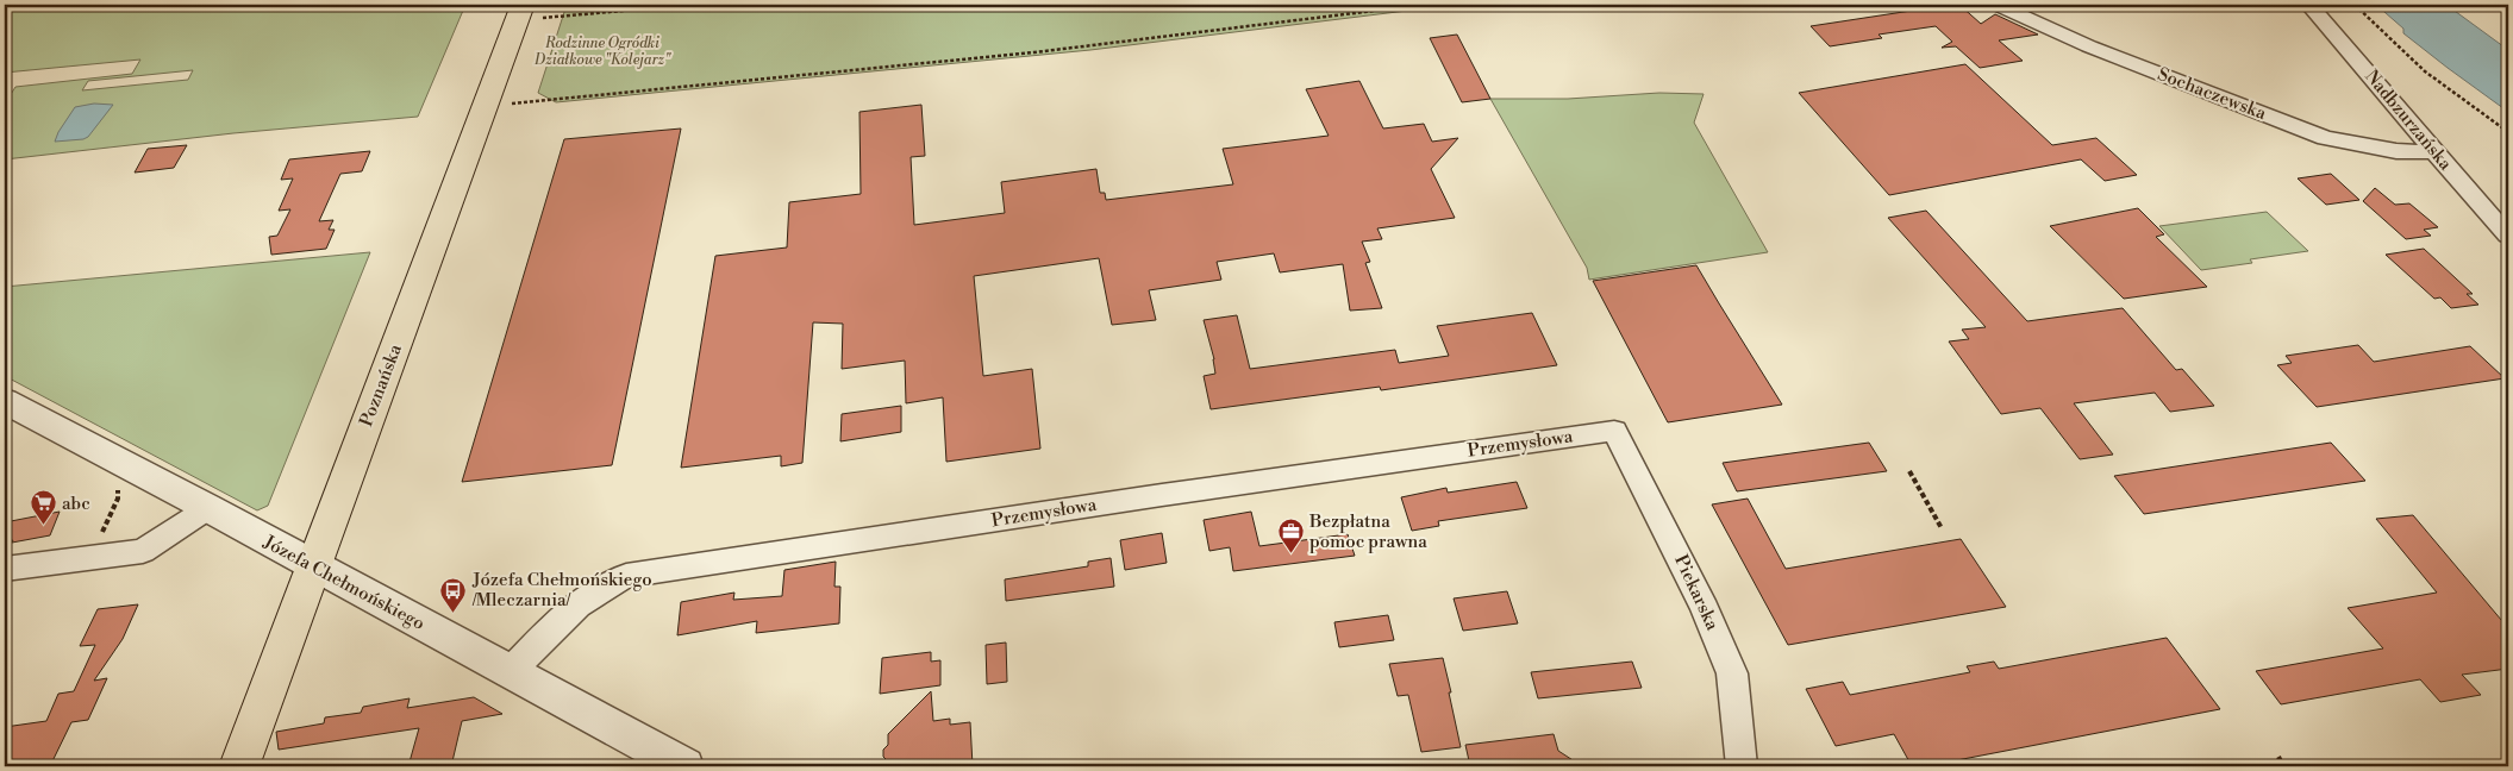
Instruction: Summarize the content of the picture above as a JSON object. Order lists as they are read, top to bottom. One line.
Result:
{"streets":{"main road":["Poznańska"],"street":["Sochaczewska","Nadbzurzańska","Przemysłowa","Józefa Chełmońskiego","Piekarska"]},"crossings":[["Sochaczewska","Nadbzurzańska"],["Poznańska","Józefa Chełmońskiego"],["Przemysłowa","Józefa Chełmońskiego"],["Przemysłowa","Piekarska"]],"parks":["Rodzinne Ogródki Działkowe \"Kolejarz\""],"places":{"supermarket":["abc"],"office":["Bezpłatna pomoc prawna"],"bus stop":["Józefa Chełmońskiego /Mleczarnia/"]}}
